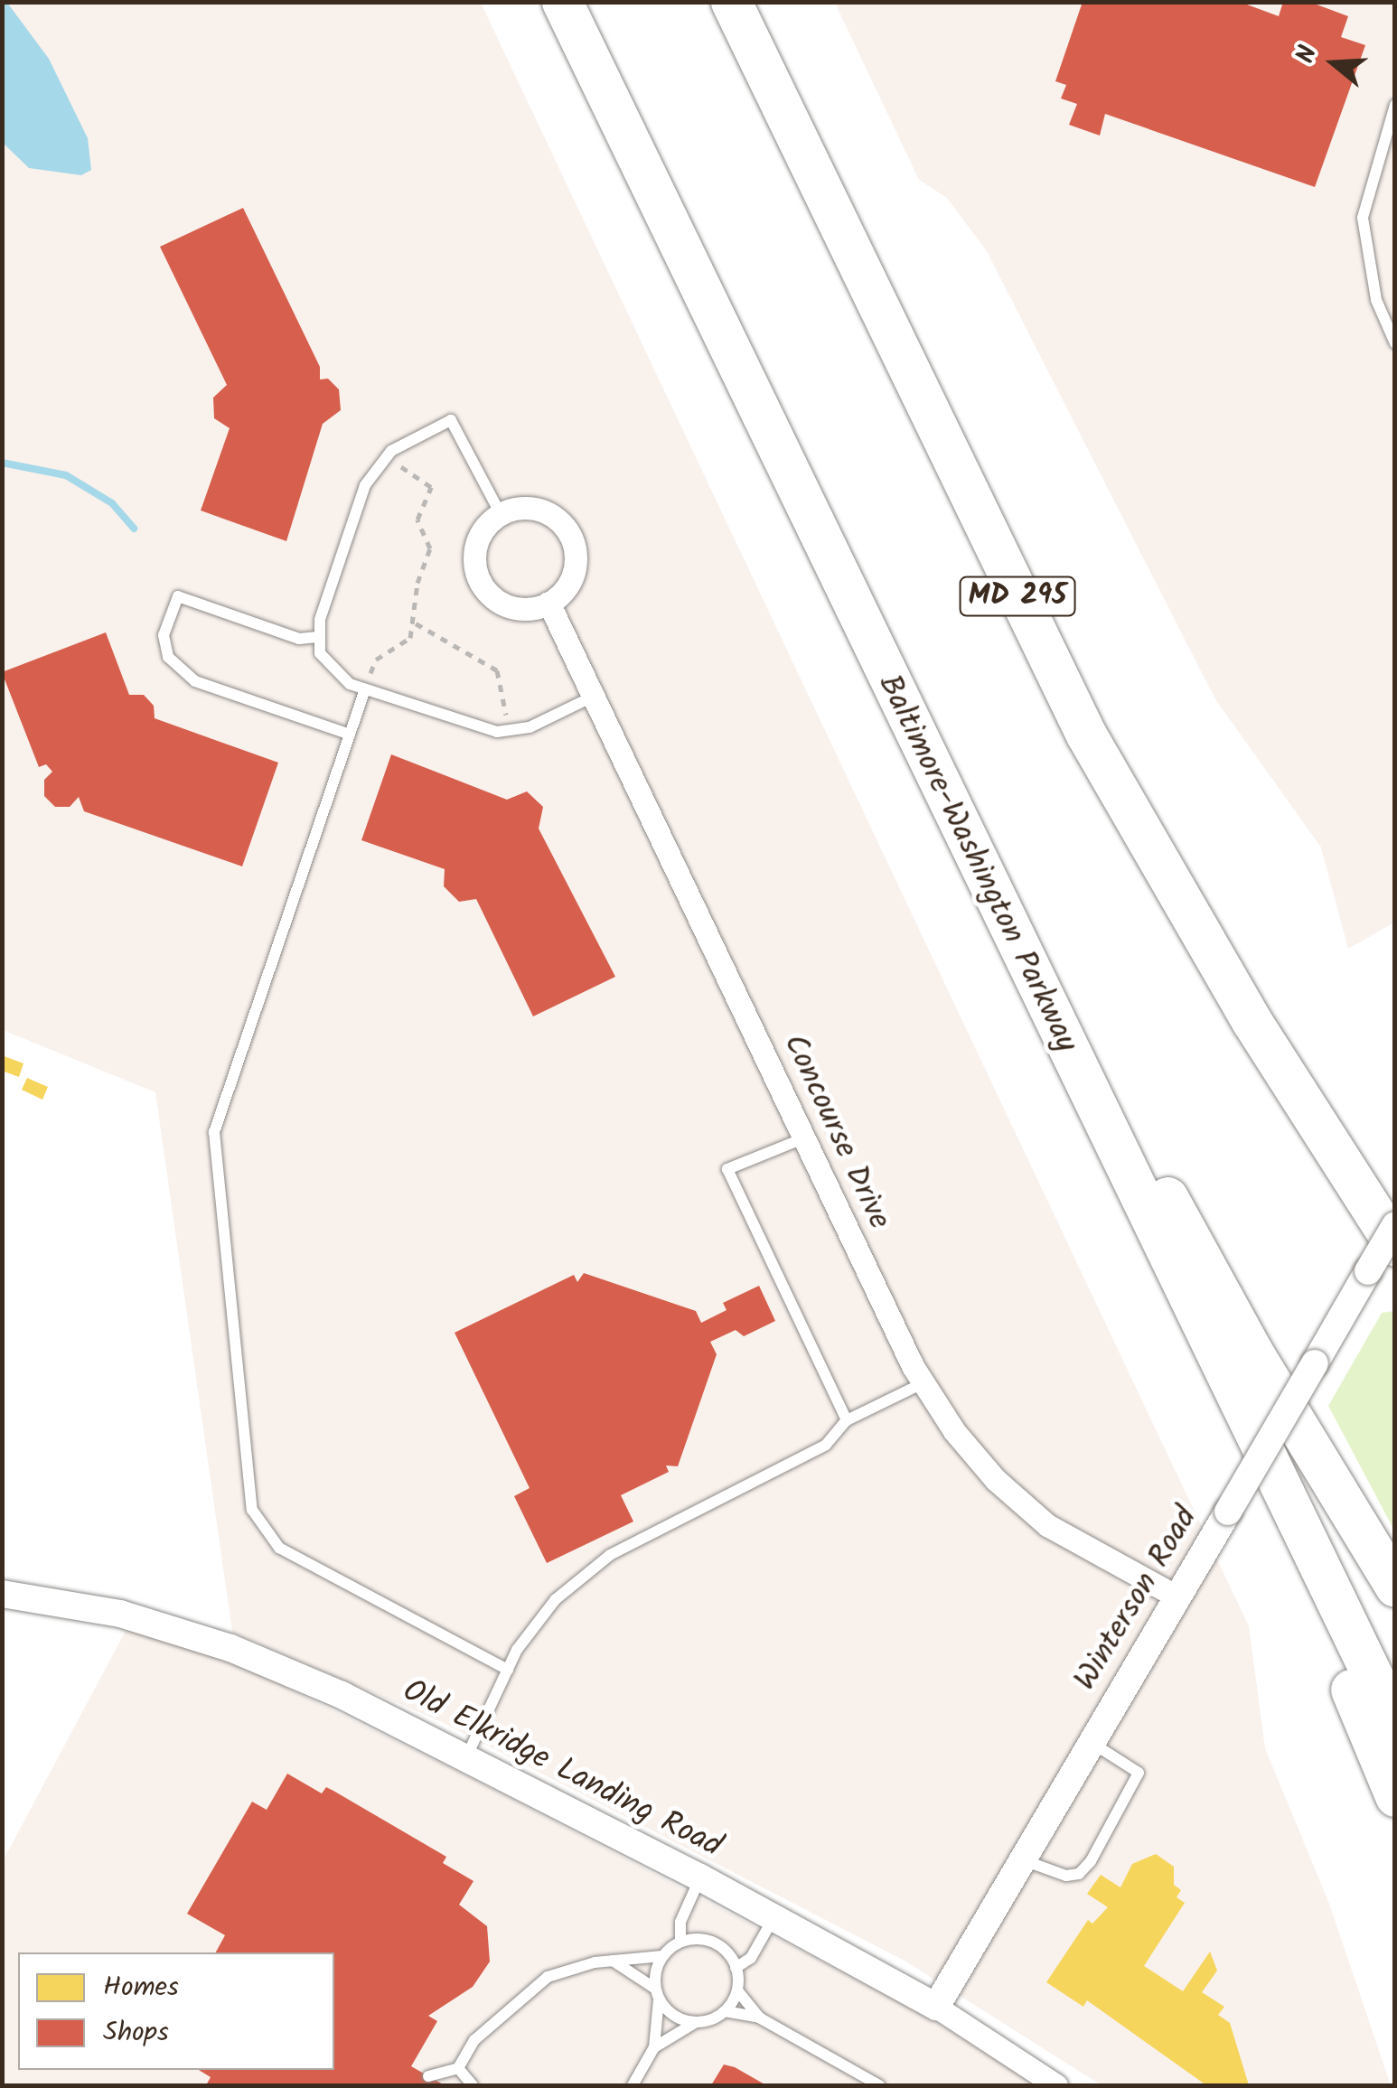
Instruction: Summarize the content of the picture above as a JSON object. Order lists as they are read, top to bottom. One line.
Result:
{"streets":{"highway":["MD 295","Baltimore-Washington Parkway"],"street":["Concourse Drive","Winterson Road","Old Elkridge Landing Road"]},"crossings":[["MD 295","Winterson Road"],["Concourse Drive","Winterson Road"],["Winterson Road","Old Elkridge Landing Road"]],"legend":["Homes","Shops"],"north":"left"}
